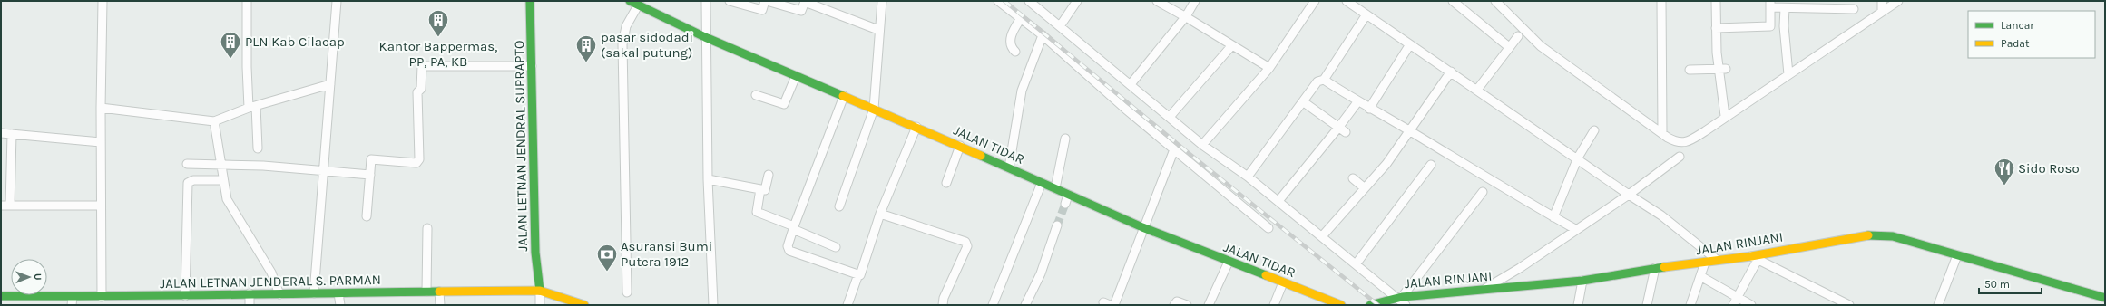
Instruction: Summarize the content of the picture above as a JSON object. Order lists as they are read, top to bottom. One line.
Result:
{"streets":{"street":["JALAN TIDAR","JALAN LETNAN JENDRAL SUPRAPTO","JALAN RINJANI","JALAN LETNAN JENDERAL S. PARMAN"]},"crossings":[["JALAN LETNAN JENDRAL SUPRAPTO","JALAN LETNAN JENDERAL S. PARMAN"]],"places":{"building":["Kantor Bappermas, PP, PA, KB","PLN Kab Cilacap","pasar sidodadi (sakal putung)"],"restaurant":["Sido Roso"],"bank":["Asuransi Bumi Putera 1912"]},"legend":["Lancar","Padat"],"scale_bar":"50 m","north":"right"}
